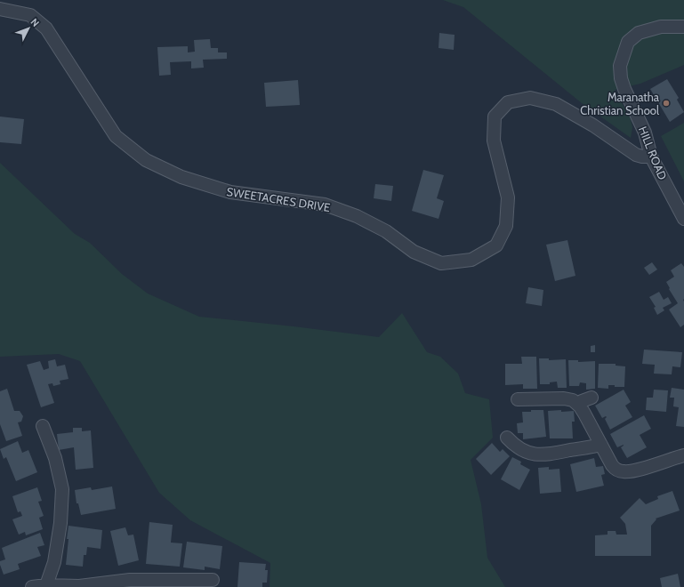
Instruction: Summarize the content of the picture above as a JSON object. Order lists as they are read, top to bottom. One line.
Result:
{"streets":{"street":["HILL ROAD","SWEETACRES DRIVE"]},"crossings":[["HILL ROAD","SWEETACRES DRIVE"]],"places":["Maranatha Christian School"],"north":"top right"}
